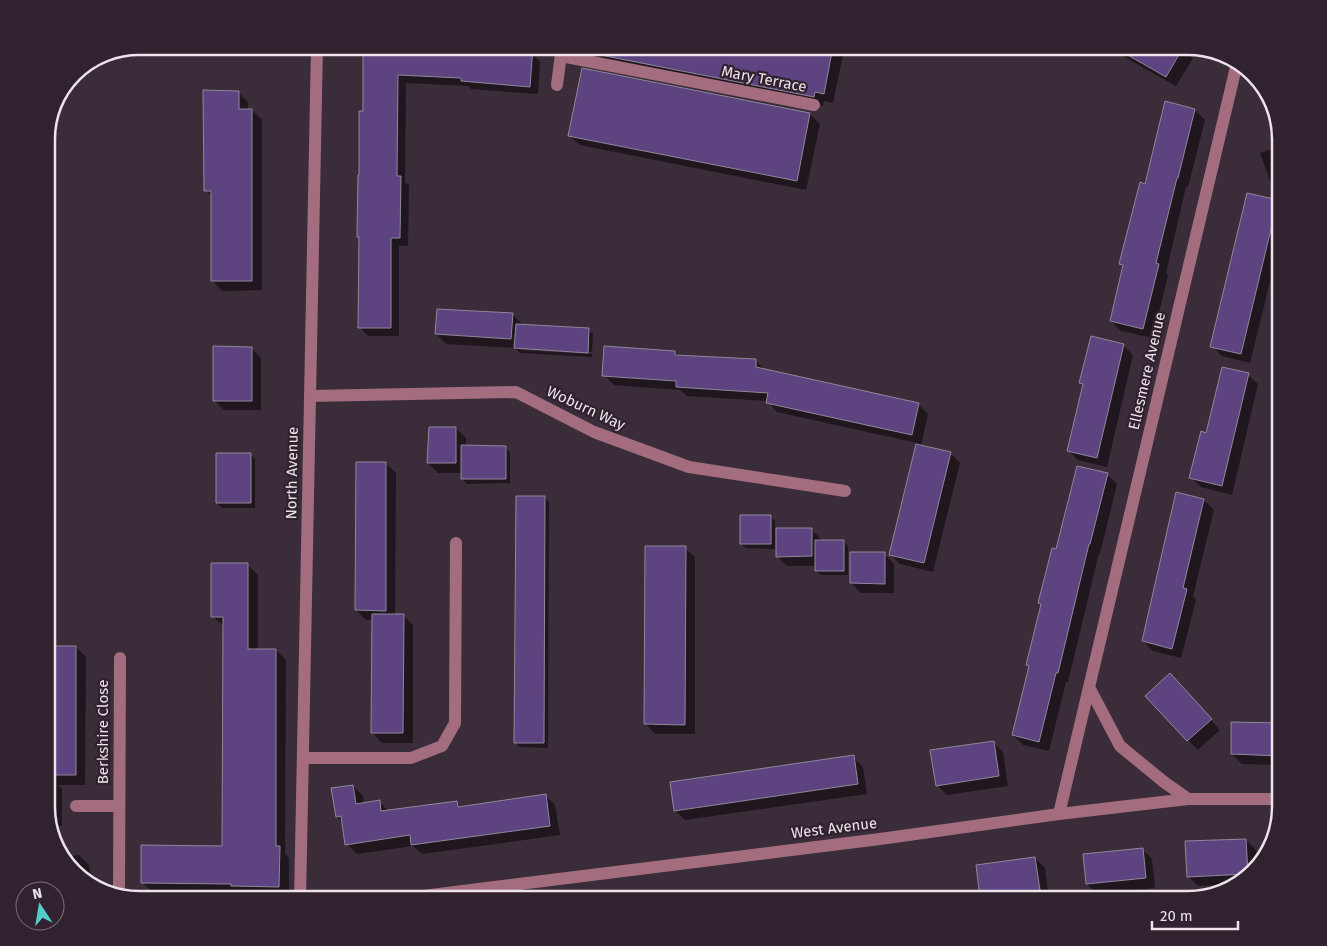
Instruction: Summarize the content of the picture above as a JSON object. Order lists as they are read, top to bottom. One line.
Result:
{"streets":{"street":["Mary Terrace","Ellesmere Avenue","Woburn Way","North Avenue","Berkshire Close","West Avenue"]},"crossings":[["Ellesmere Avenue","West Avenue"],["Woburn Way","North Avenue"]],"scale_bar":"20 m","north":"top"}
